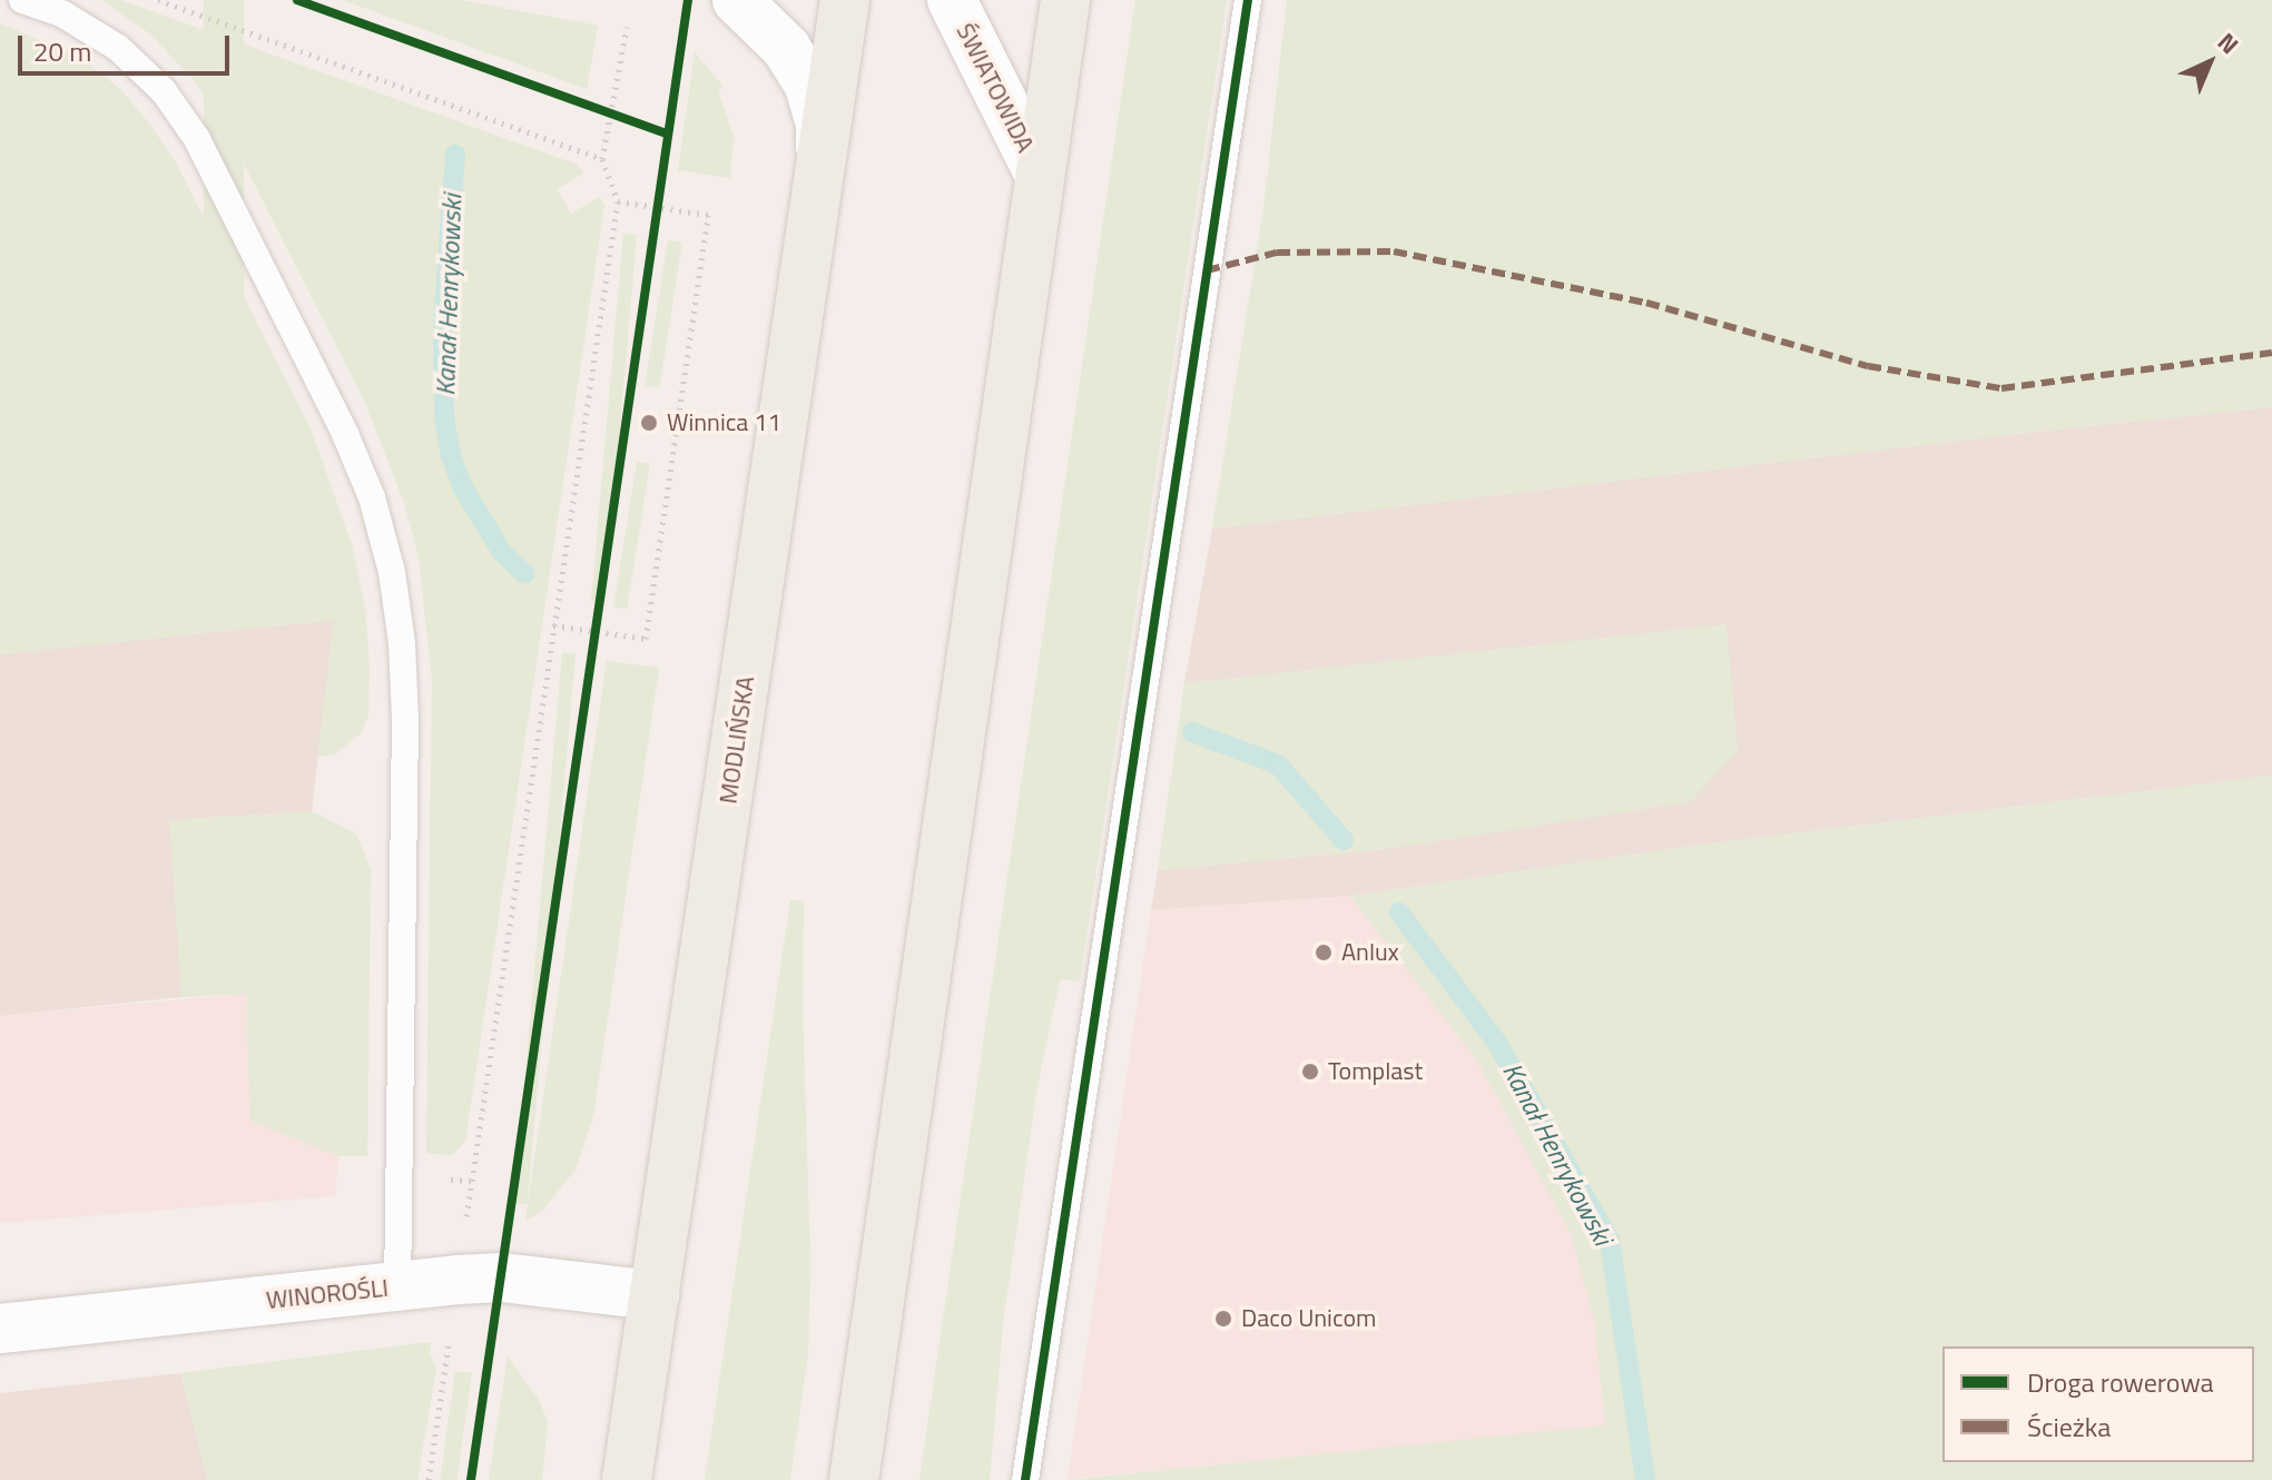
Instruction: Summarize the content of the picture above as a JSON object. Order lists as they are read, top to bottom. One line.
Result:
{"streets":{"main road":["MODLIŃSKA"],"street":["ŚWIATOWIDA","WINOROŚLI"]},"crossings":[["MODLIŃSKA","WINOROŚLI"]],"water":["Kanał Henrykowski"],"places":["Winnica 11","Anlux","Tomplast","Daco Unicom"],"legend":["Droga rowerowa","Ścieżka"],"scale_bar":"20 m","north":"top right"}
